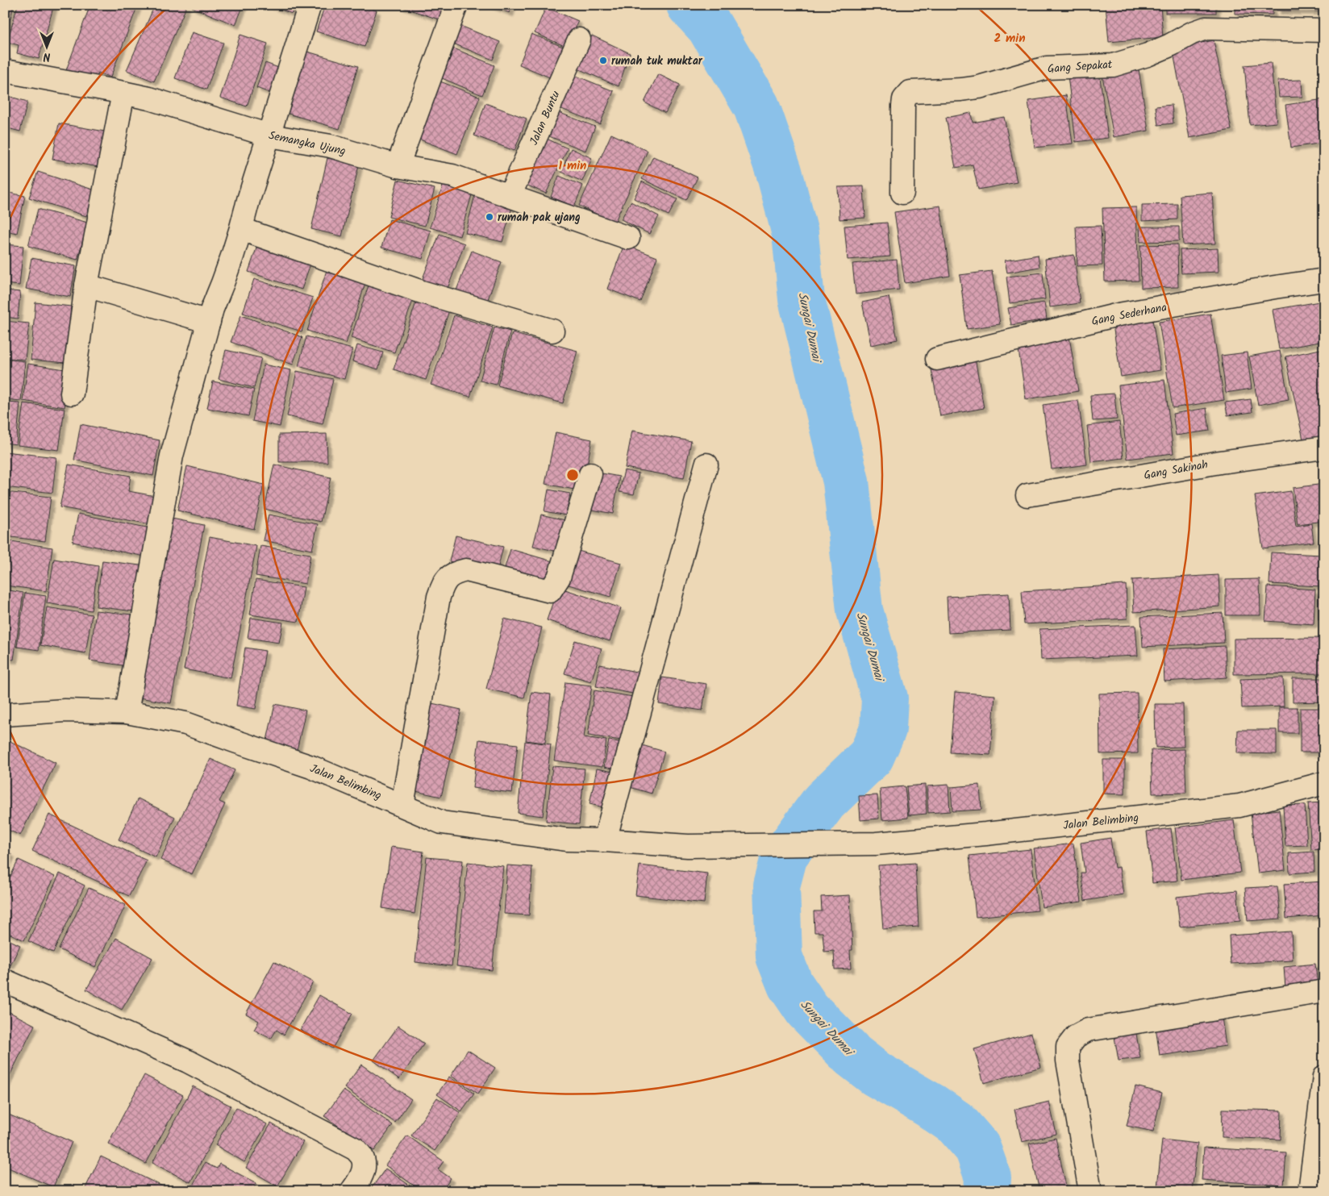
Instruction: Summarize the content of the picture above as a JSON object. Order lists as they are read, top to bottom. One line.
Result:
{"streets":{"street":["Gang Sepakat","Jalan Buntu","Semangka Ujung","Gang Sederhana","Gang Sakinah","Jalan Belimbing"]},"crossings":[["Jalan Buntu","Semangka Ujung"]],"water":["Sungai Dumai"],"places":["rumah tuk muktar","rumah pak ujang"],"north":"bottom","rings":["2 min","1 min"]}
